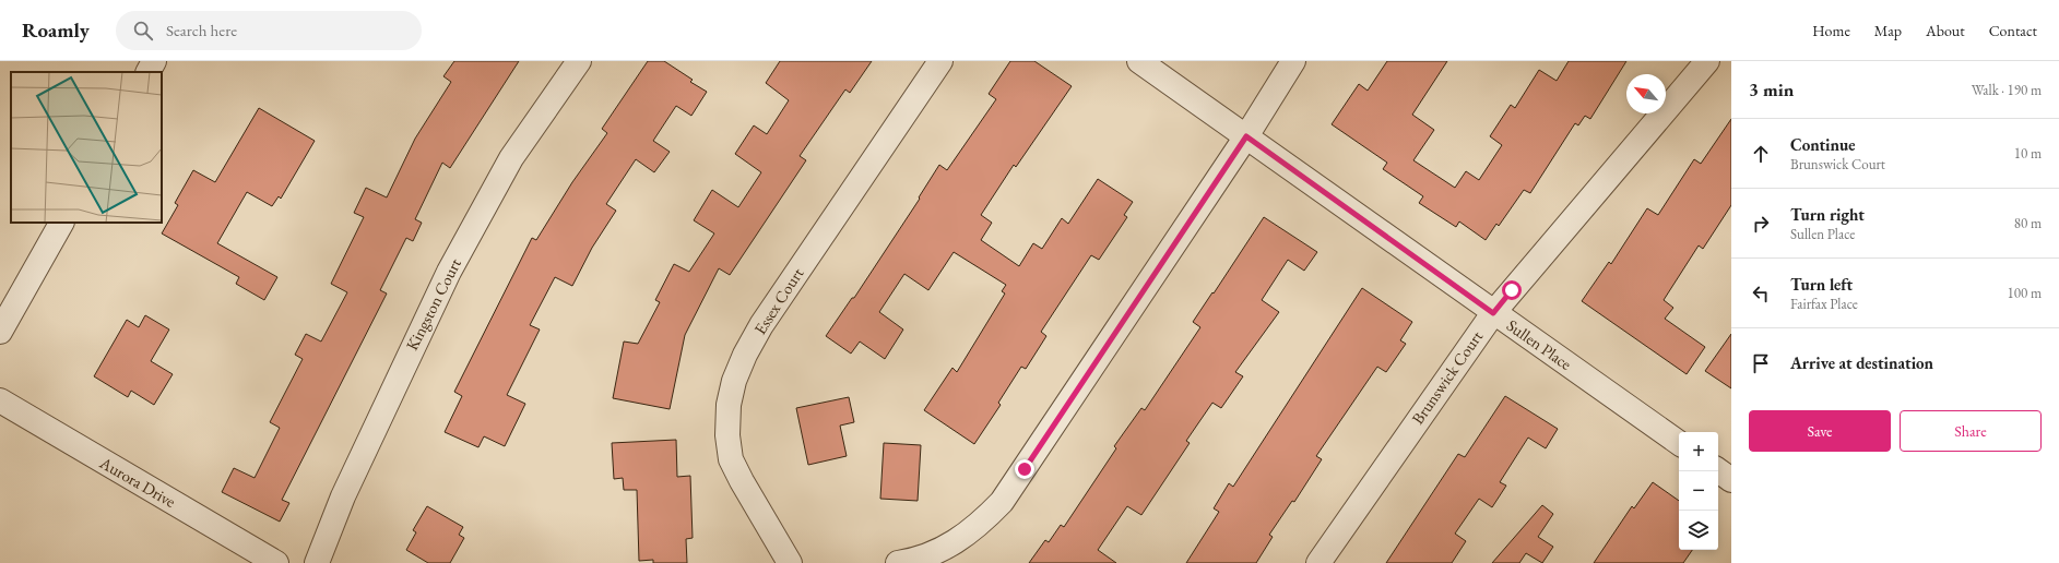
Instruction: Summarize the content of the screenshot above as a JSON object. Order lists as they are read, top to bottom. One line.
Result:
{"streets":{"street":["Essex Court","Kingston Court","Sullen Place","Brunswick Court","Aurora Drive"]},"crossings":[["Sullen Place","Brunswick Court"]],"north":"top left","page":{"header":"Roamly","search":"Search here","nav":["Home","Map","About","Contact"],"heading":["3 min","Walk · 190 m"],"list":[["Continue","Brunswick Court","10 m"],["Turn right","Sullen Place","80 m"],["Turn left","Fairfax Place","100 m"],"Arrive at destination"],"buttons":["Save","Share"],"map_buttons":["+","−"]}}
